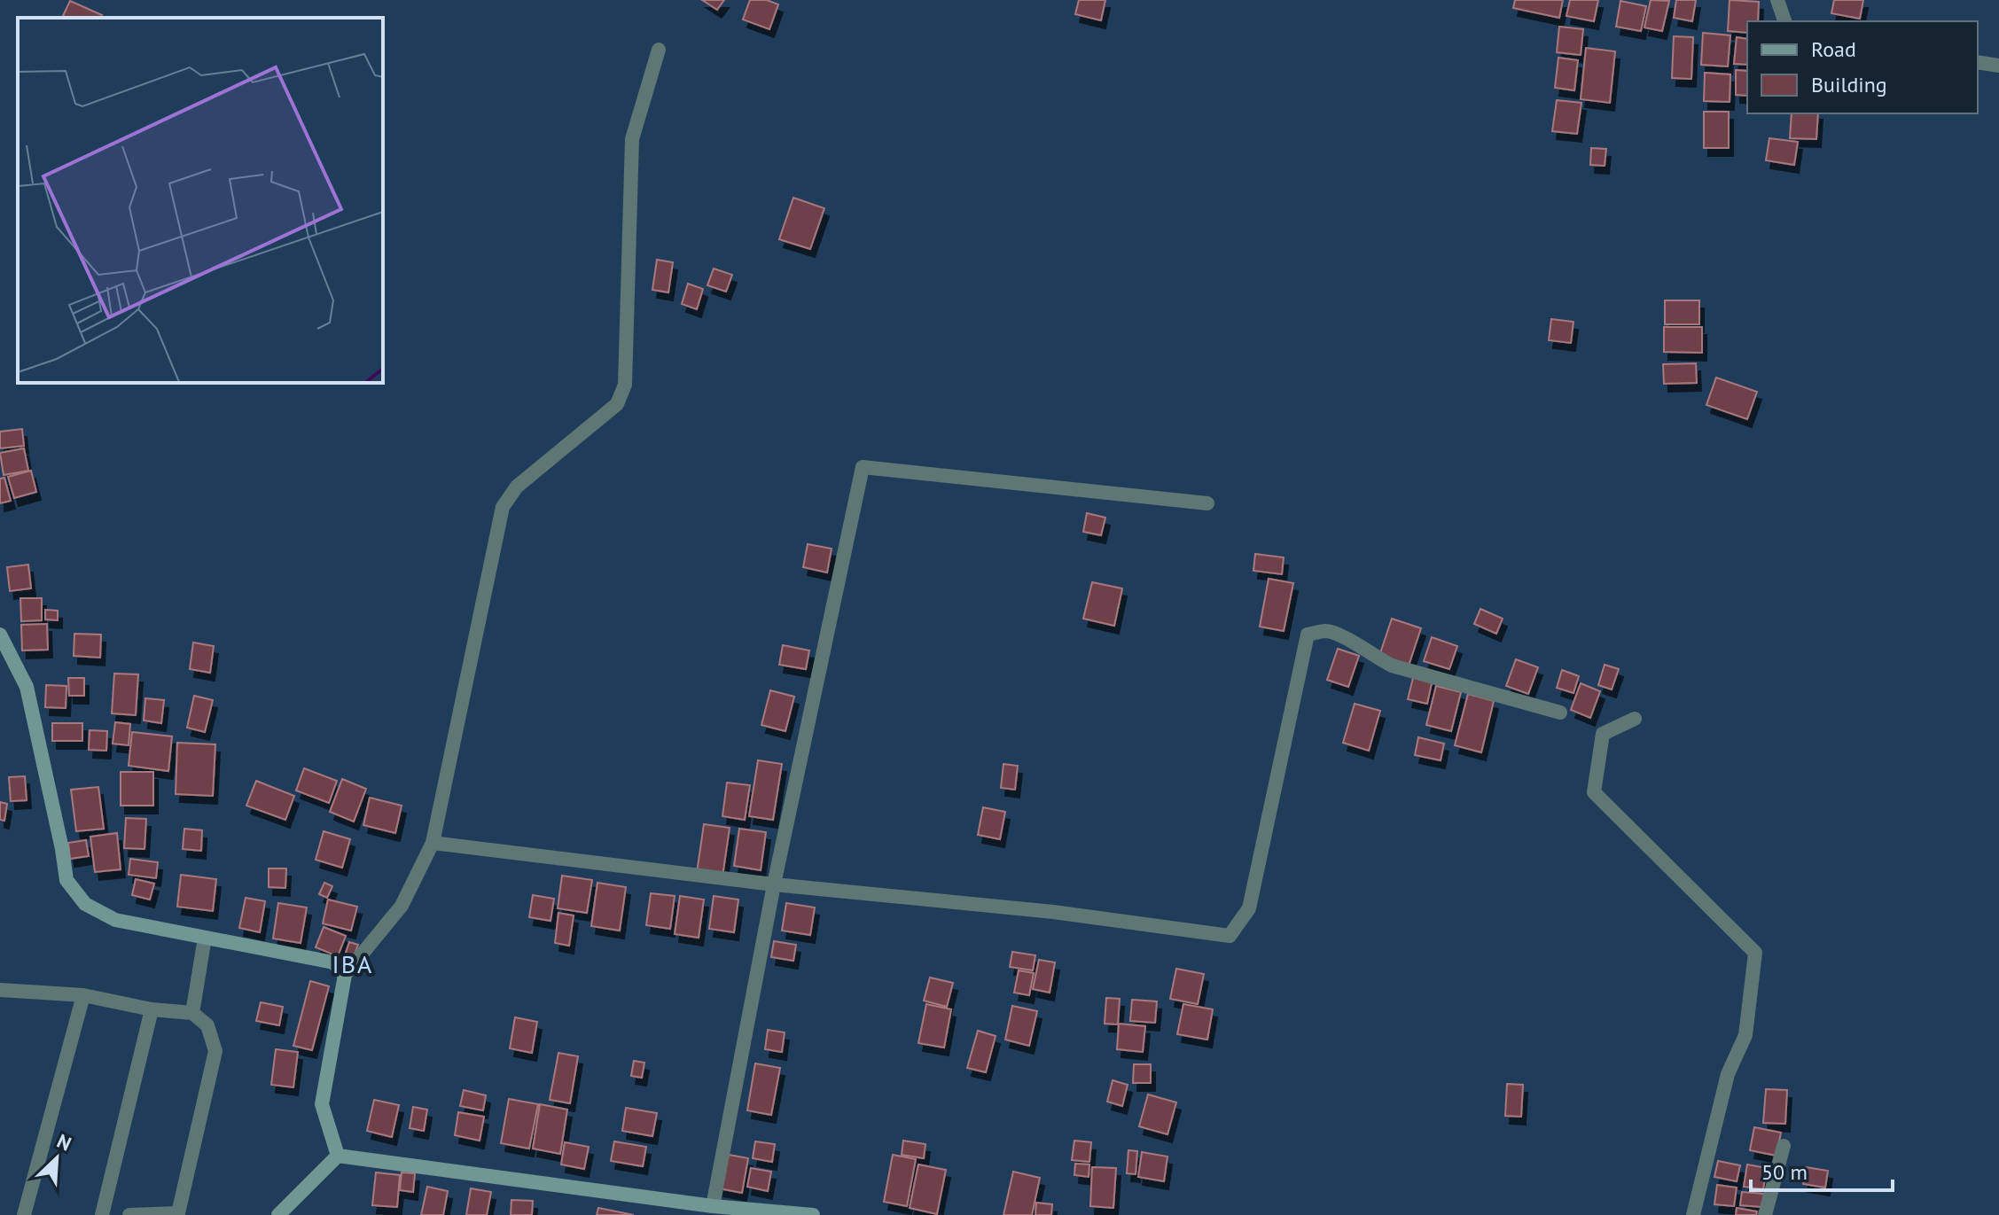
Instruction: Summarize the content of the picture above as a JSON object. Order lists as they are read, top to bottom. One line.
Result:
{"districts":["IBA"],"legend":["Road","Building"],"scale_bar":"50 m","north":"top right"}
